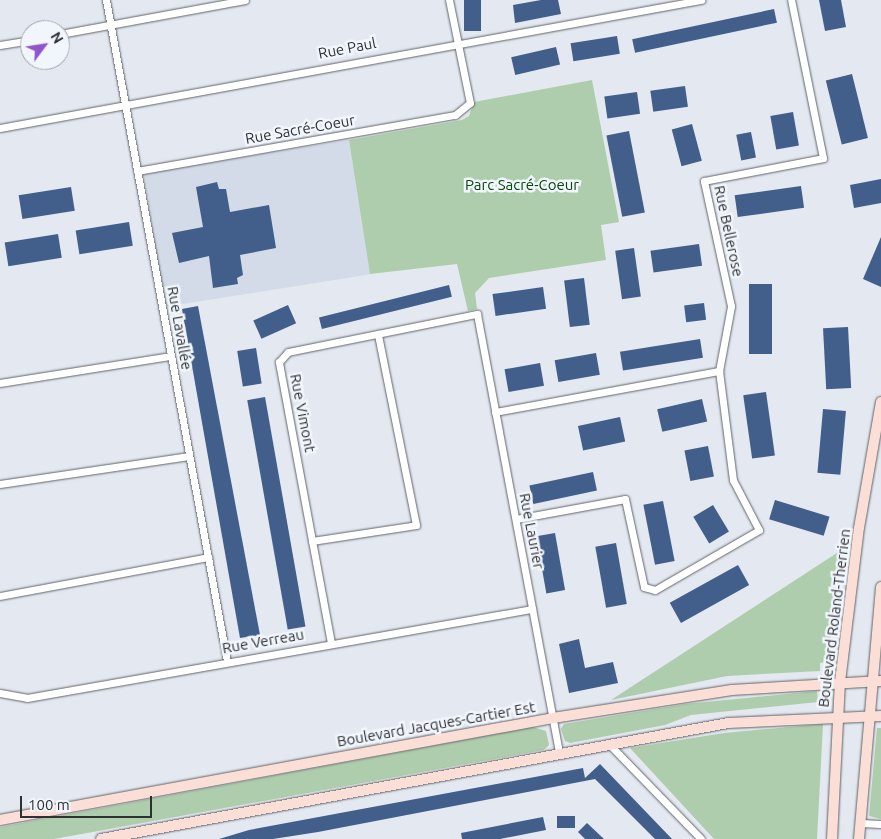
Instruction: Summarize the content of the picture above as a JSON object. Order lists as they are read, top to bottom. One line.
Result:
{"streets":{"main road":["Boulevard Roland-Therrien","Boulevard Jacques-Cartier Est"],"street":["Rue Paul","Rue Sacré-Coeur","Rue Bellerose","Rue Lavallée","Rue Vimont","Rue Laurier","Rue Verreau"]},"crossings":[["Rue Paul","Rue Sacré-Coeur"],["Rue Paul","Rue Lavallée"],["Rue Sacré-Coeur","Rue Lavallée"],["Rue Bellerose","Rue Laurier"],["Rue Lavallée","Rue Verreau"],["Rue Vimont","Rue Laurier"],["Rue Vimont","Rue Verreau"],["Rue Laurier","Rue Verreau"],["Rue Laurier","Boulevard Jacques-Cartier Est"],["Boulevard Roland-Therrien","Boulevard Jacques-Cartier Est"]],"parks":["Parc Sacré-Coeur"],"scale_bar":"100 m","north":"top right"}
